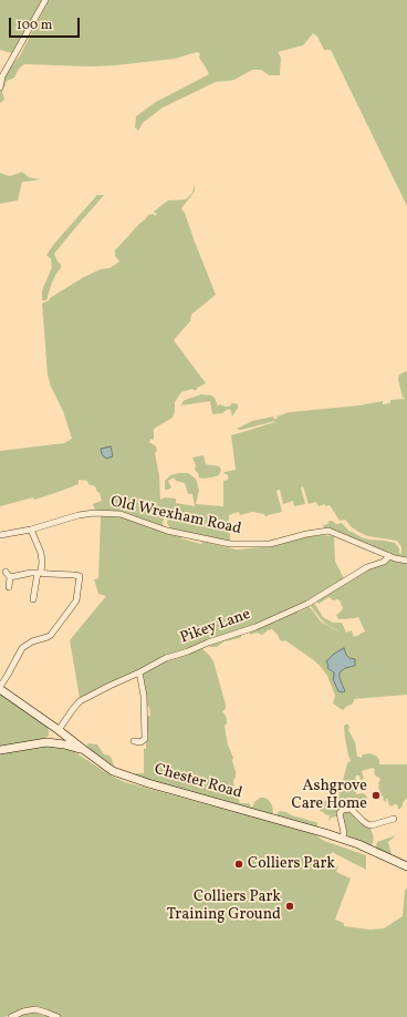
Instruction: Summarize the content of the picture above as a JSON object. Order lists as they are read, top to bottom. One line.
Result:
{"streets":{"main road":["Chester Road"],"street":["Old Wrexham Road","Pikey Lane"]},"crossings":[["Old Wrexham Road","Pikey Lane"],["Pikey Lane","Chester Road"]],"places":["Ashgrove Care Home","Colliers Park","Colliers Park Training Ground"],"scale_bar":"100 m"}
